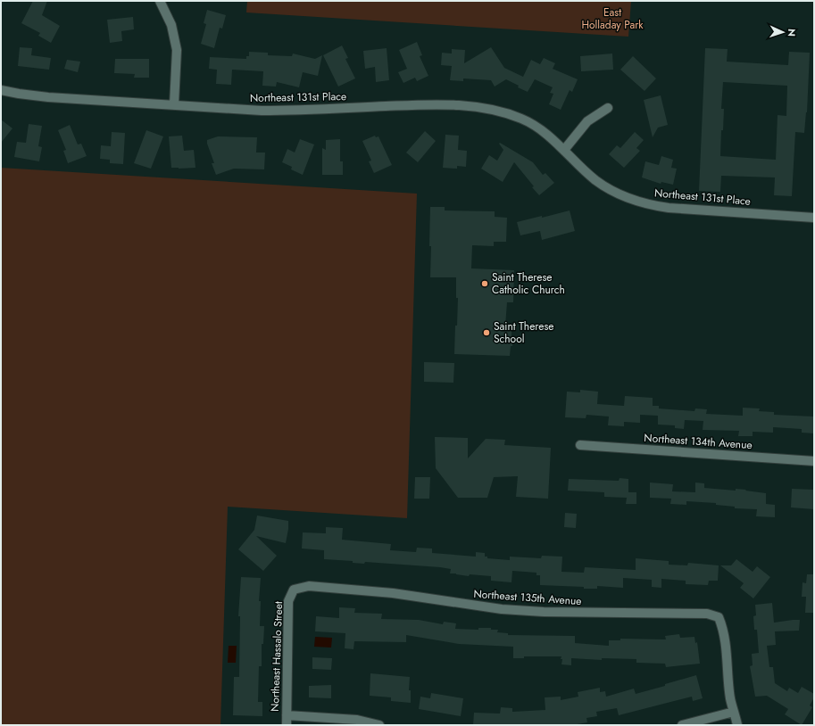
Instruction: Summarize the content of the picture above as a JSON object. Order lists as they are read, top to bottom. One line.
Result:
{"streets":{"street":["Northeast 131st Place","Northeast 134th Avenue","Northeast 135th Avenue","Northeast Hassalo Street"]},"crossings":[["Northeast 135th Avenue","Northeast Hassalo Street"]],"parks":["East Holladay Park"],"places":["Saint Therese Catholic Church","Saint Therese School"],"north":"right"}
